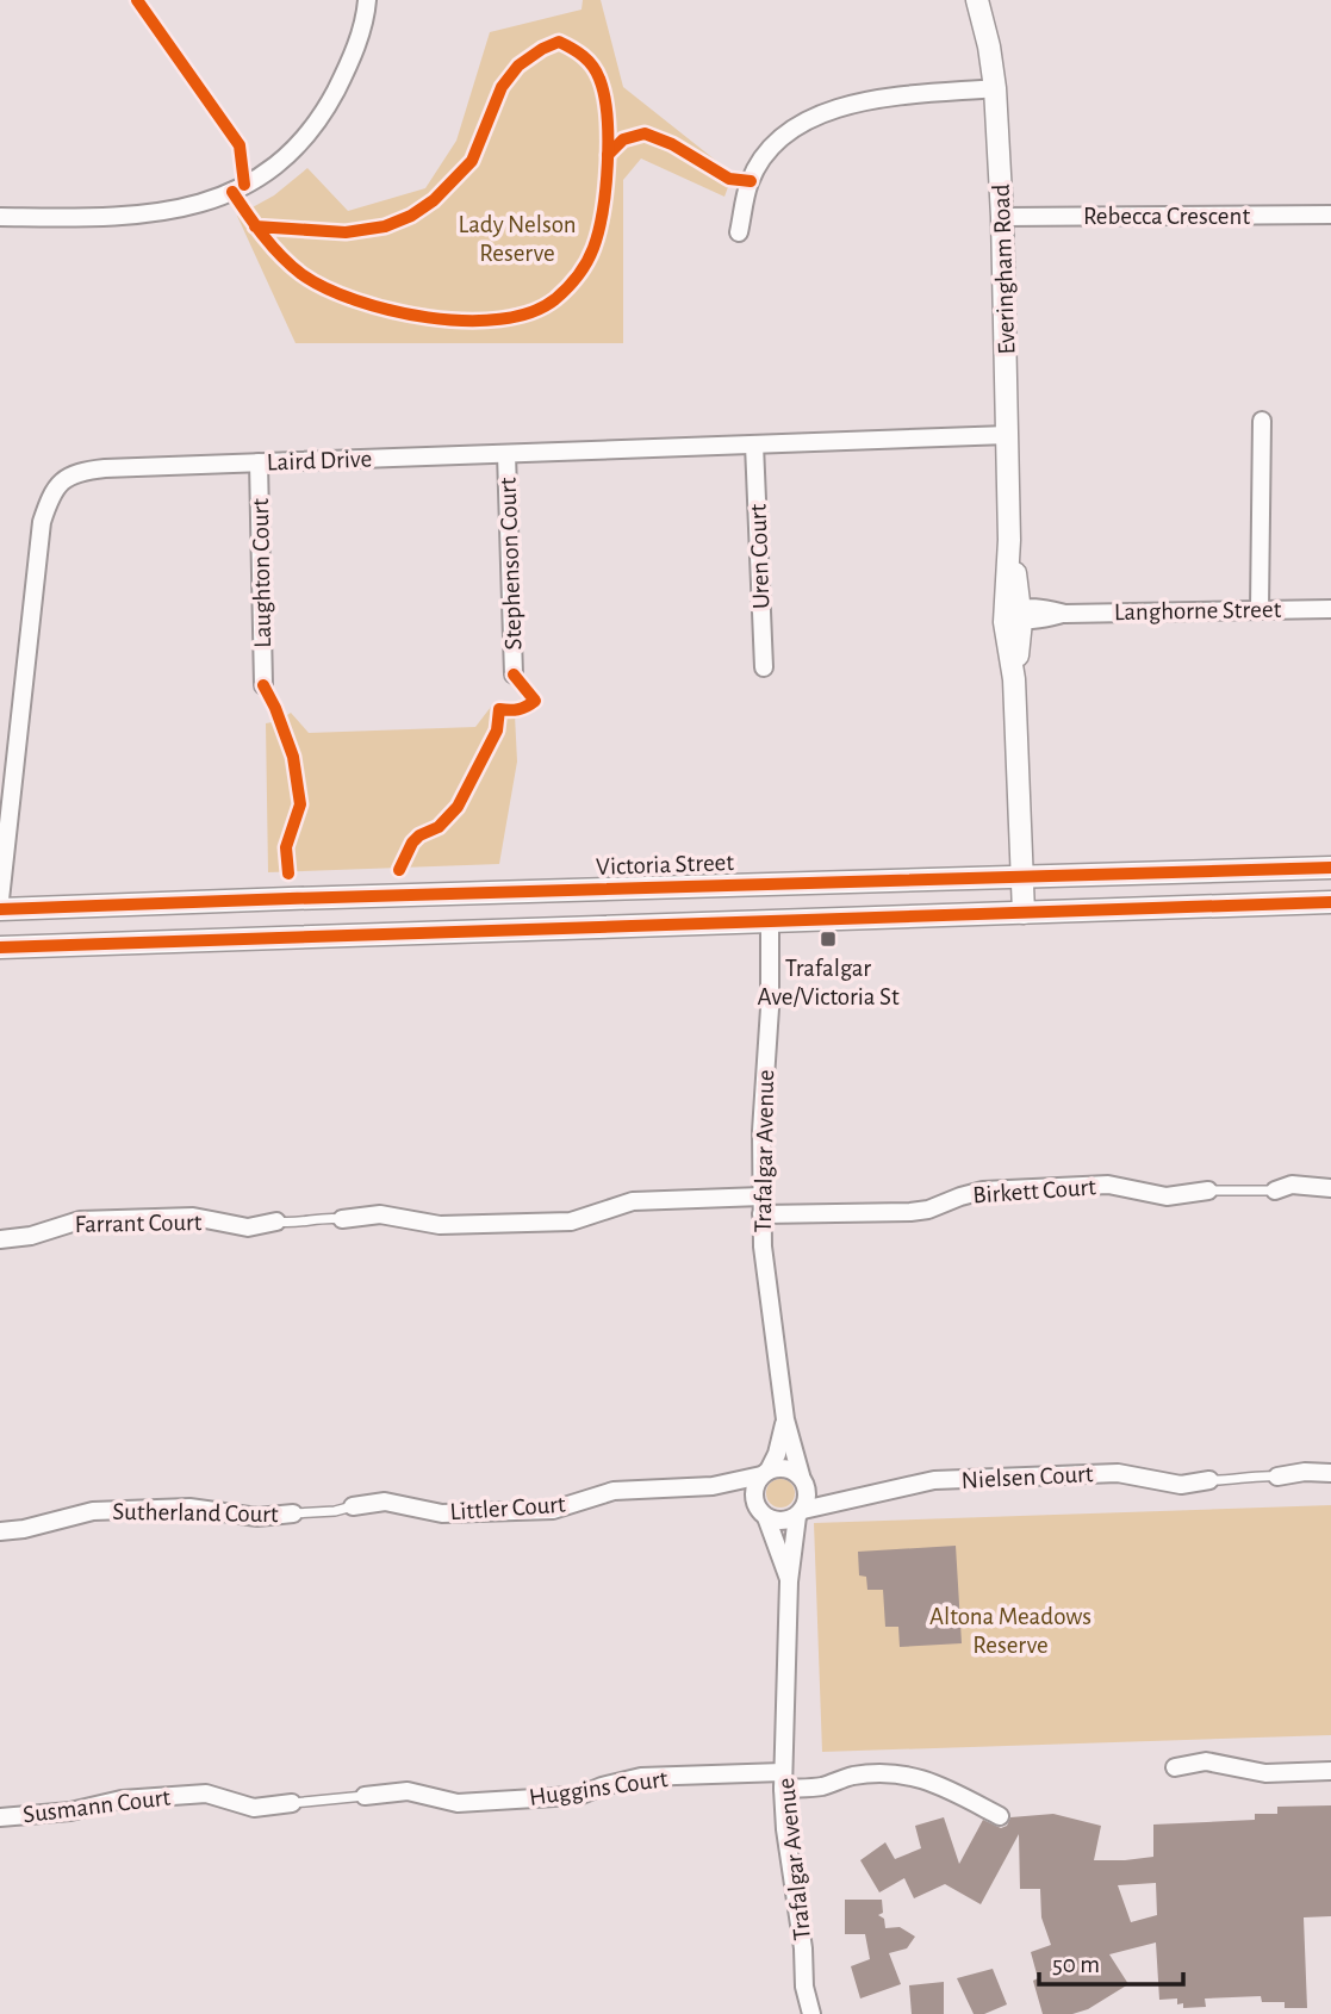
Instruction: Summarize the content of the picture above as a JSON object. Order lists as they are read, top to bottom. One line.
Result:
{"streets":{"street":["Rebecca Crescent","Everingham Road","Laird Drive","Uren Court","Stephenson Court","Laughton Court","Langhorne Street","Victoria Street","Trafalgar Avenue","Birkett Court","Farrant Court","Nielsen Court","Littler Court","Sutherland Court","Huggins Court","Susmann Court"]},"crossings":[["Rebecca Crescent","Everingham Road"],["Everingham Road","Laird Drive"],["Everingham Road","Langhorne Street"],["Everingham Road","Victoria Street"],["Laird Drive","Uren Court"],["Laird Drive","Stephenson Court"],["Laird Drive","Laughton Court"],["Victoria Street","Trafalgar Avenue"],["Trafalgar Avenue","Birkett Court"],["Trafalgar Avenue","Nielsen Court"],["Trafalgar Avenue","Littler Court"],["Trafalgar Avenue","Huggins Court"],["Nielsen Court","Littler Court"]],"parks":["Lady Nelson Reserve","Altona Meadows Reserve"],"places":{"transit":["Trafalgar Ave/Victoria St"]},"scale_bar":"50 m"}
